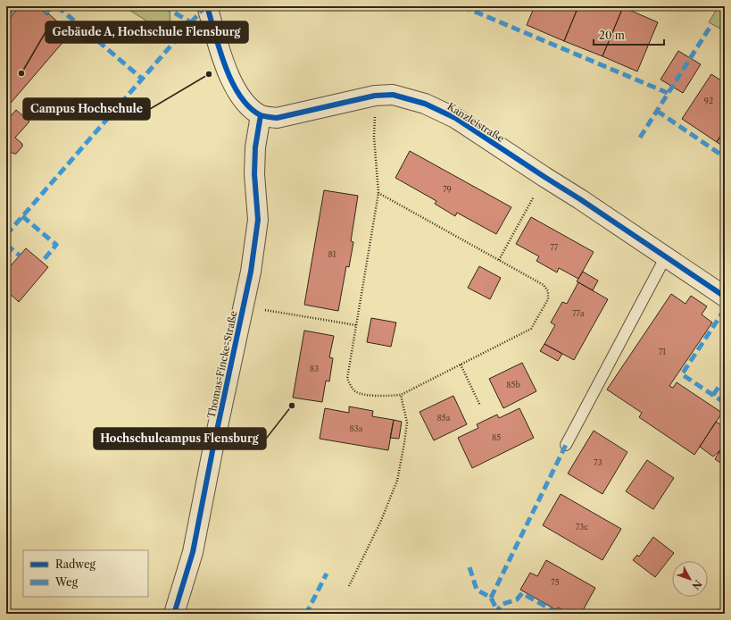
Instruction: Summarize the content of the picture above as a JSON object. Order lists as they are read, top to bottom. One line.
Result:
{"streets":{"street":["Kanzleistraße","Thomas-Fincke-Straße"]},"crossings":[["Kanzleistraße","Thomas-Fincke-Straße"]],"places":["Gebäude A, Hochschule Flensburg","Campus Hochschule","Hochschulcampus Flensburg"],"house_numbers":["92","79","77","81","77a","71","83","85b","85a","83a","85","73","73c","75"],"legend":["Radweg","Weg"],"scale_bar":"20 m","north":"bottom right"}
